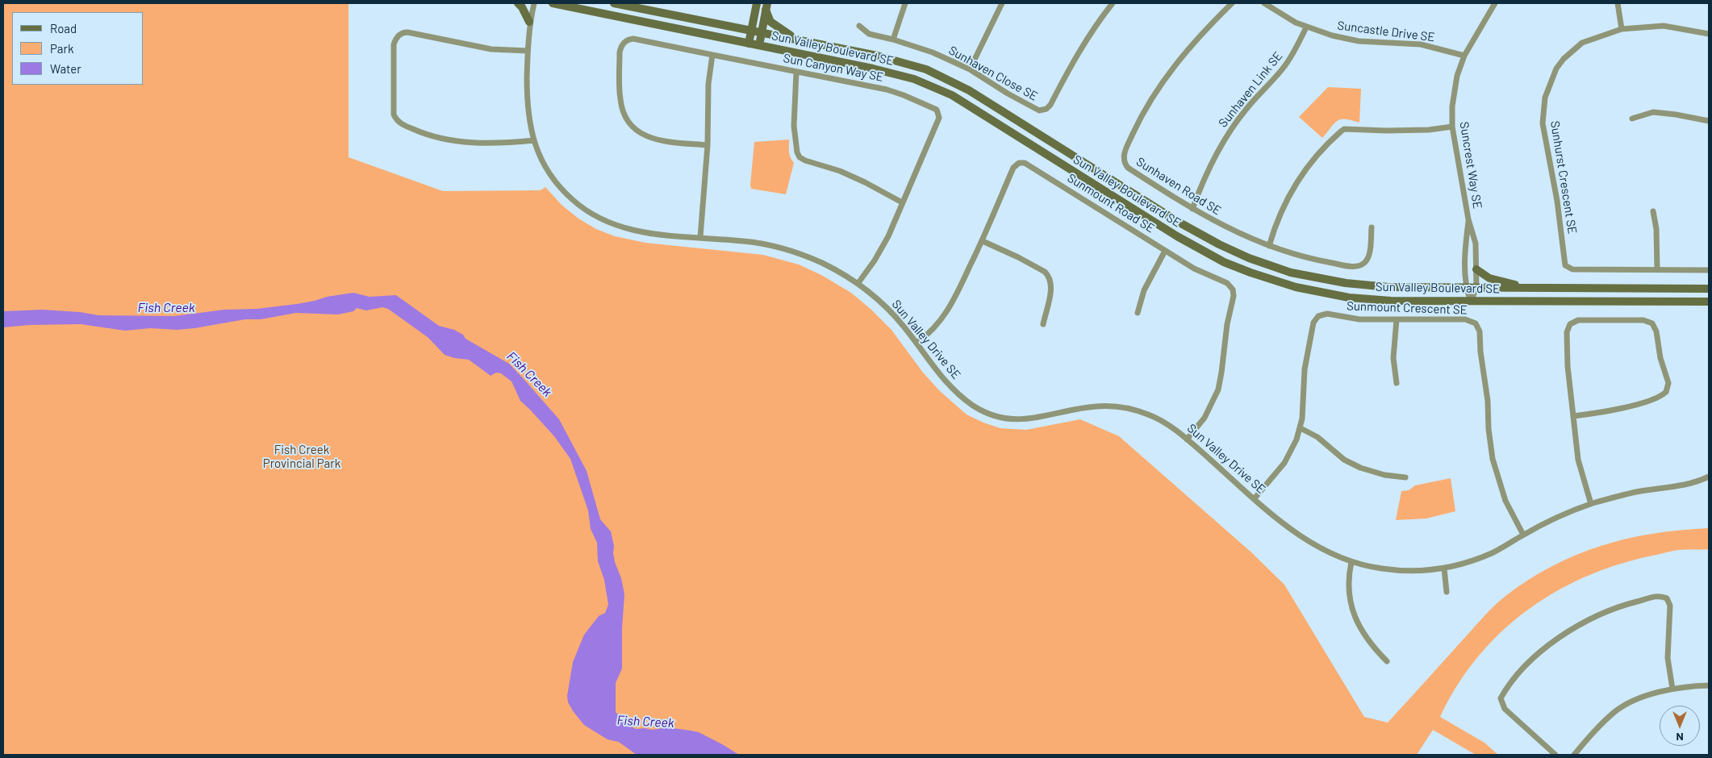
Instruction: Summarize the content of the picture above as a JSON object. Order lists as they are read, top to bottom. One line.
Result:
{"streets":{"main road":["Sun Valley Boulevard SE"],"street":["Suncastle Drive SE","Sun Canyon Way SE","Sunhaven Close SE","Sunhaven Link SE","Suncrest Way SE","Sunhurst Crescent SE","Sunhaven Road SE","Sunmount Road SE","Sunmount Crescent SE","Sun Valley Drive SE"]},"crossings":[["Suncastle Drive SE","Sunhaven Link SE"],["Suncastle Drive SE","Suncrest Way SE"],["Sun Valley Boulevard SE","Suncrest Way SE"],["Sun Canyon Way SE","Sun Valley Drive SE"],["Sunhaven Link SE","Sunhaven Road SE"],["Sunmount Road SE","Sun Valley Drive SE"],["Sunmount Crescent SE","Sun Valley Drive SE"]],"water":["Fish Creek"],"parks":["Fish Creek Provincial Park"],"legend":["Road","Park","Water"],"north":"bottom"}
